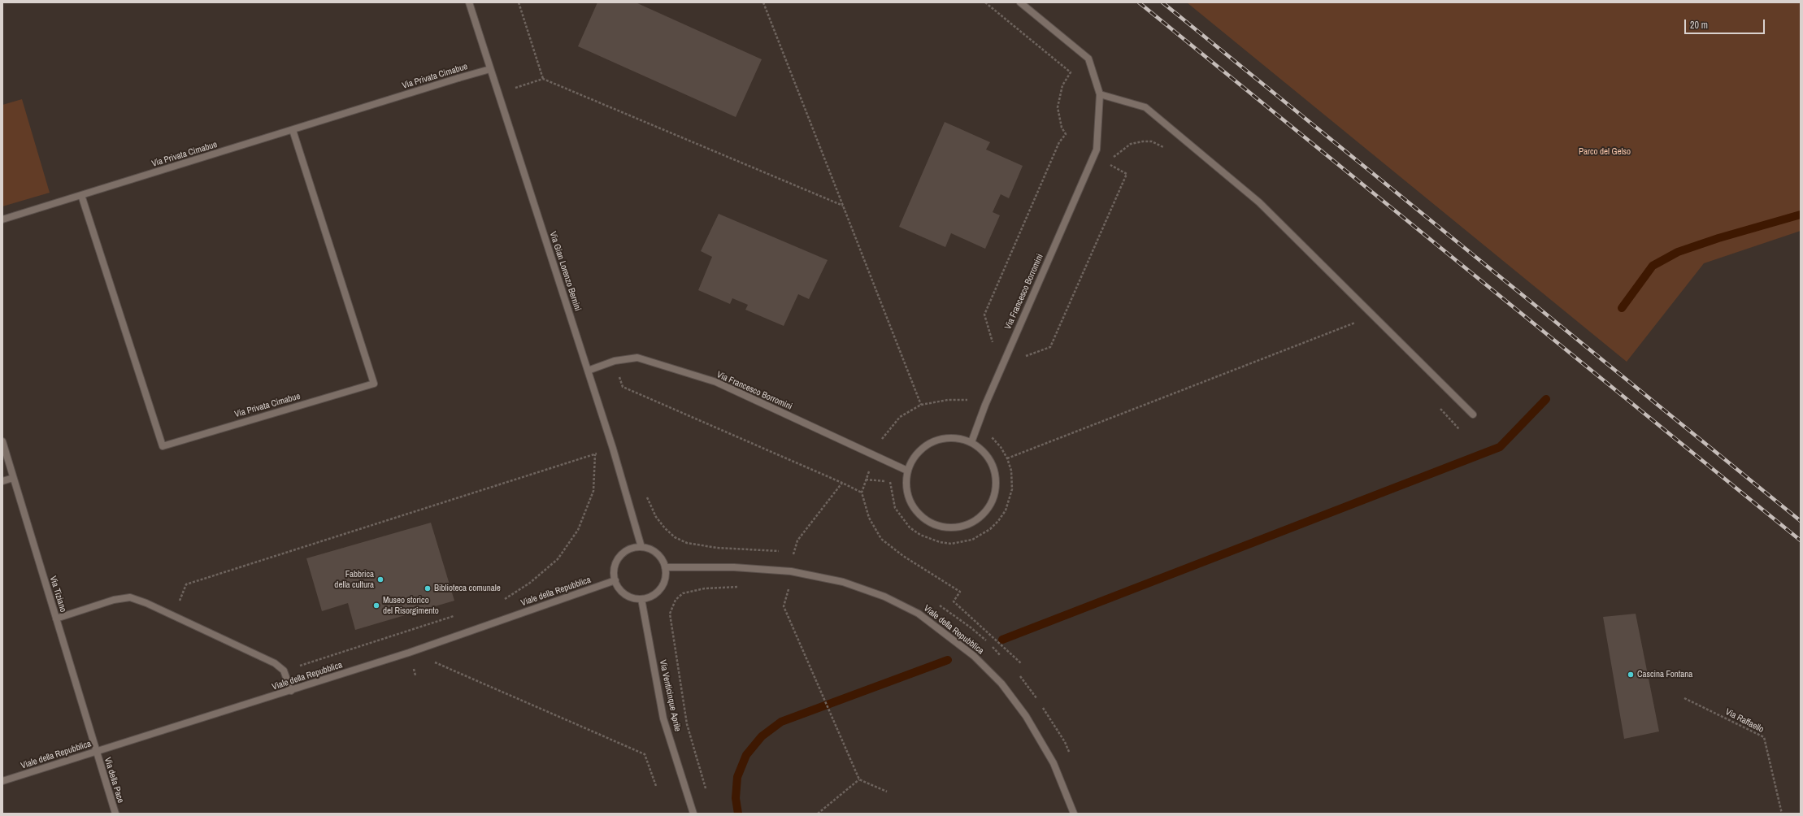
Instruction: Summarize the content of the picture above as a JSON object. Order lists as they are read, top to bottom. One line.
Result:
{"streets":{"street":["Via Privata Cimabue","Via Gian Lorenzo Bernini","Via Francesco Borromini","Viale della Repubblica","Via Tiziano","Via Venticinque Aprile","Via della Pace"],"path":["Via Raffaello"]},"crossings":[["Via Privata Cimabue","Via Gian Lorenzo Bernini"],["Via Gian Lorenzo Bernini","Via Francesco Borromini"],["Via Gian Lorenzo Bernini","Viale della Repubblica"],["Via Gian Lorenzo Bernini","Via Venticinque Aprile"],["Viale della Repubblica","Via Tiziano"],["Viale della Repubblica","Via Venticinque Aprile"],["Viale della Repubblica","Via della Pace"],["Via Tiziano","Via della Pace"]],"parks":["Parco del Gelso"],"places":["Fabbrica della cultura","Biblioteca comunale","Museo storico del Risorgimento","Cascina Fontana"],"scale_bar":"20 m"}
